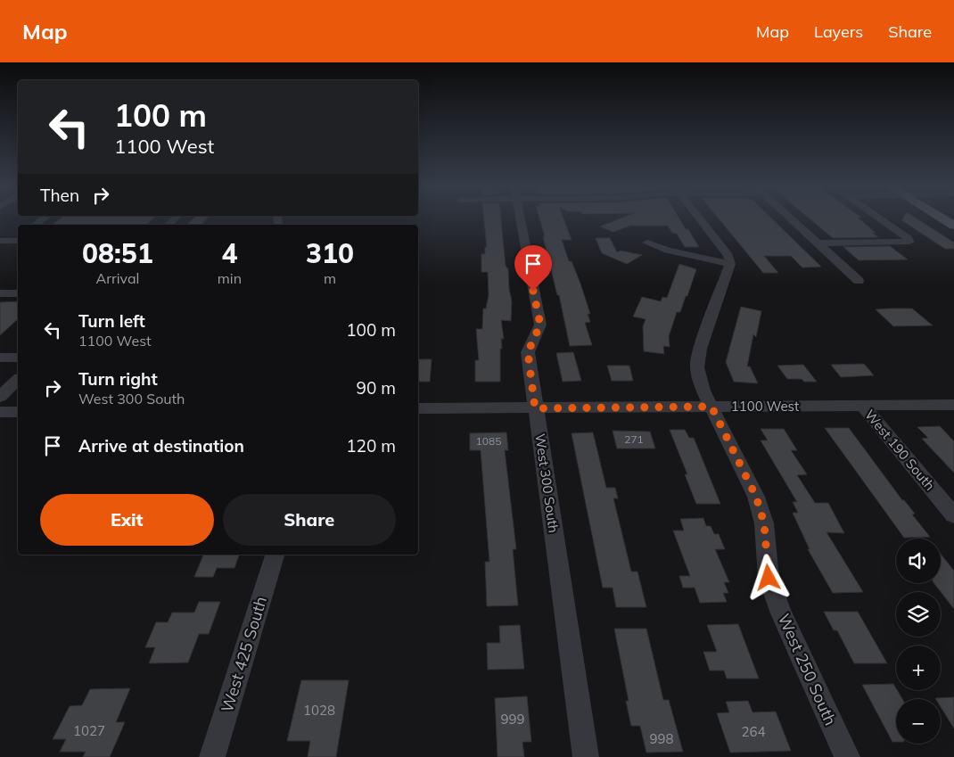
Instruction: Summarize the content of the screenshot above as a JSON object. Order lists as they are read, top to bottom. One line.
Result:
{"streets":{"street":["1100 West","West 190 South","West 300 South","West 425 South","West 250 South"]},"crossings":[["1100 West","West 190 South"],["1100 West","West 300 South"],["1100 West","West 250 South"]],"house_numbers":["271","1085","1028","999","1027","264","998"],"page":{"header":"Map","nav":["Map","Layers","Share"],"turn":["100 m","1100 West"],"then":"Then","eta":["08:51","Arrival","4","min","310","m"],"list":[{"name":"Turn left","note":"1100 West","value":"100 m"},{"name":"Turn right","note":"West 300 South","value":"90 m"},{"name":"Arrive at destination","value":"120 m"}],"buttons":["Exit","Share"],"map_buttons":["+","−"]}}
